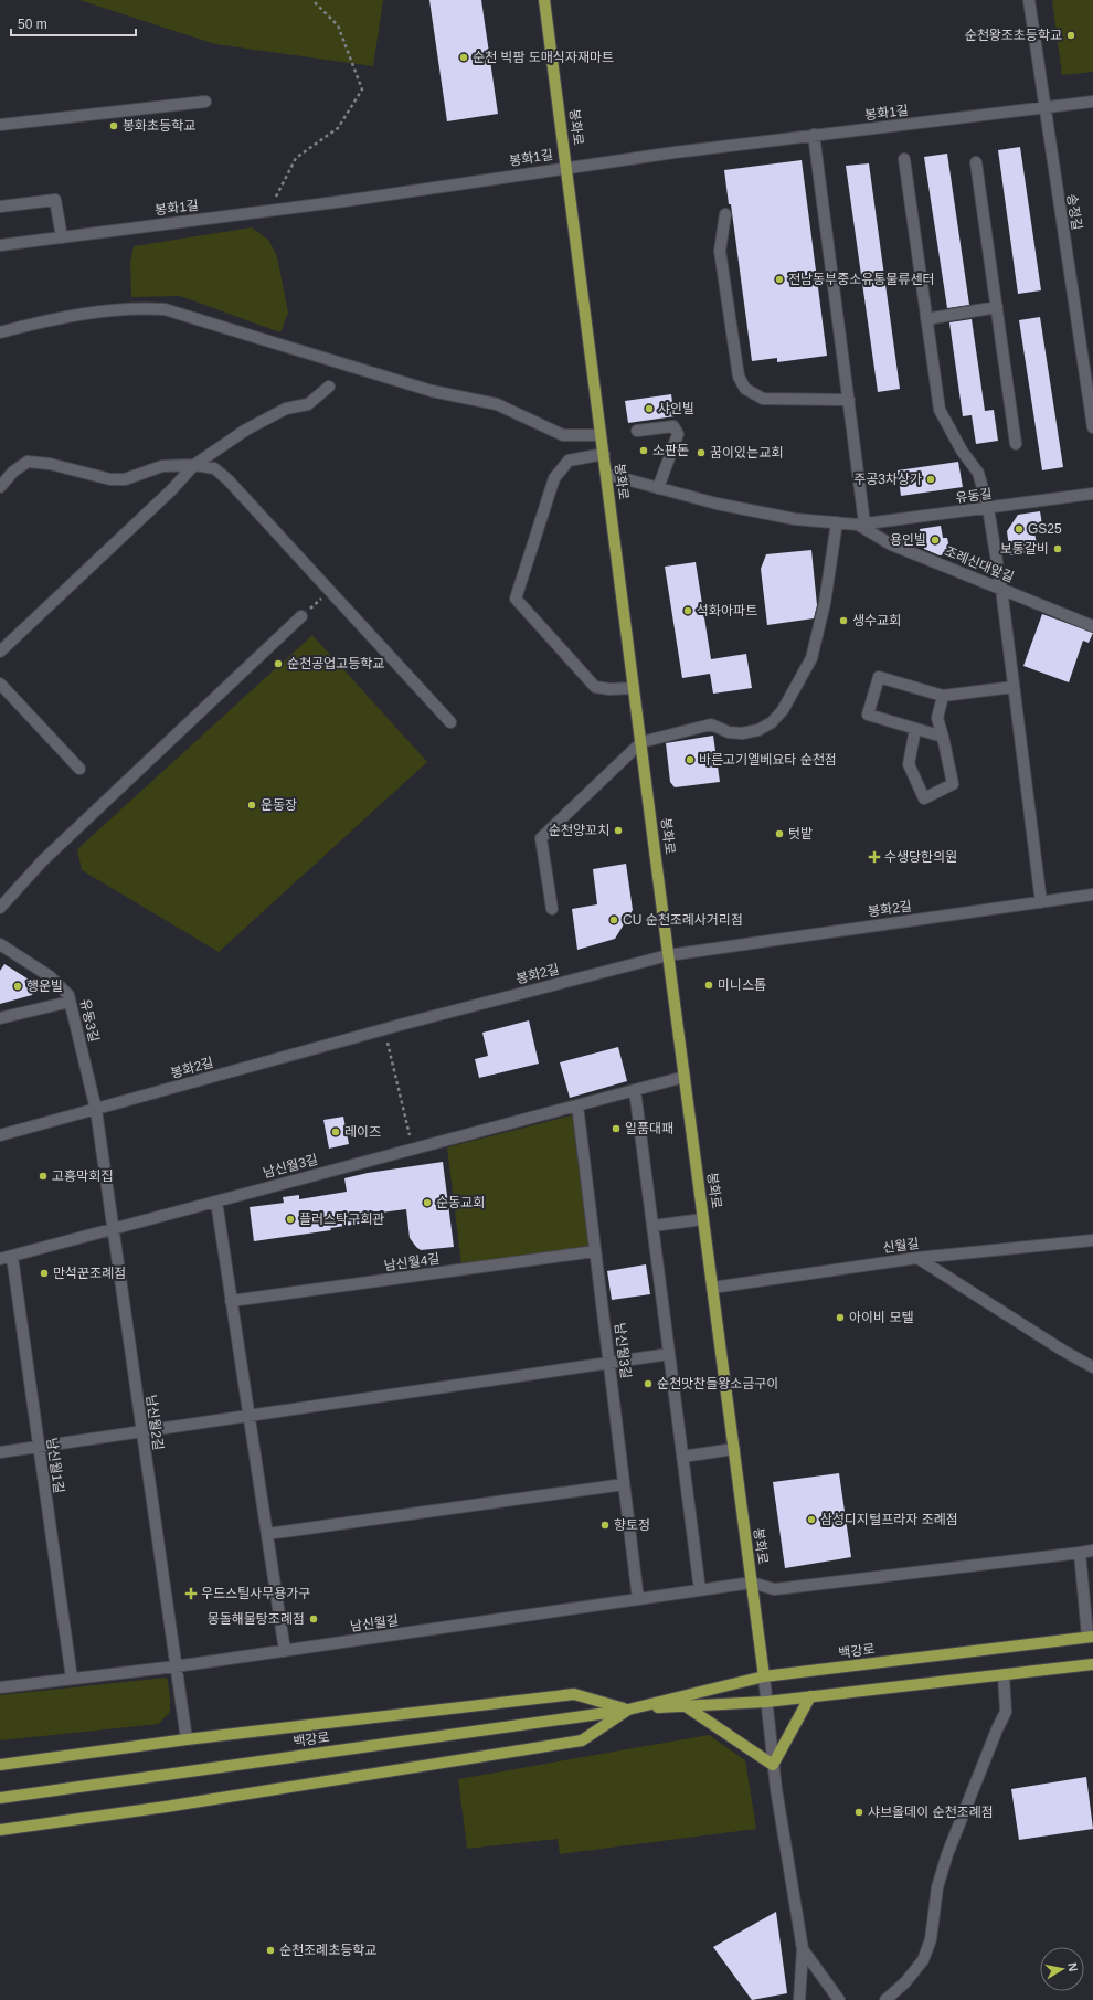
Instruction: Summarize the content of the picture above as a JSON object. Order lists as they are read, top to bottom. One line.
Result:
{"streets":{"main road":["봉화로","백강로"],"street":["봉화1길","송정길","유동길","조례신대앞길","봉화2길","유동3길","남신월3길","신월길","남신월4길","남신월2길","남신월1길","남신월길"]},"crossings":[["봉화1길","봉화로"],["봉화1길","송정길"],["봉화로","봉화2길"],["봉화로","남신월3길"],["봉화로","신월길"],["봉화로","남신월길"],["봉화로","백강로"],["유동길","조례신대앞길"],["봉화2길","유동3길"],["봉화2길","남신월2길"],["유동3길","남신월2길"],["남신월3길","남신월4길"],["남신월3길","남신월2길"],["남신월3길","남신월길"],["남신월2길","남신월길"],["남신월1길","남신월길"]],"places":{"other":["순천왕조초등학교","순천 빅팜 도매식자재마트","봉화초등학교","전남동부중소유통물류센터","샤인빌","소판돈","꿈이있는교회","주공3차상가","GS25","용인빌","보통갈비","석화아파트","생수교회","순천공업고등학교","바른고기엘베요타 순천점","운동장","순천양꼬치","텃밭","CU 순천조례사거리점","미니스톱","행운빌","일품대패","레이즈","고흥막회집","순동교회","플러스탁구회관","만석꾼조례점","아이비 모텔","순천맛찬들왕소금구이","삼성디지털프라자 조례점","향토정","몽돌해물탕조례점","샤브올데이 순천조례점","순천조례초등학교"],"health":["수생당한의원","우드스틸사무용가구"]},"scale_bar":"50 m","north":"right"}
